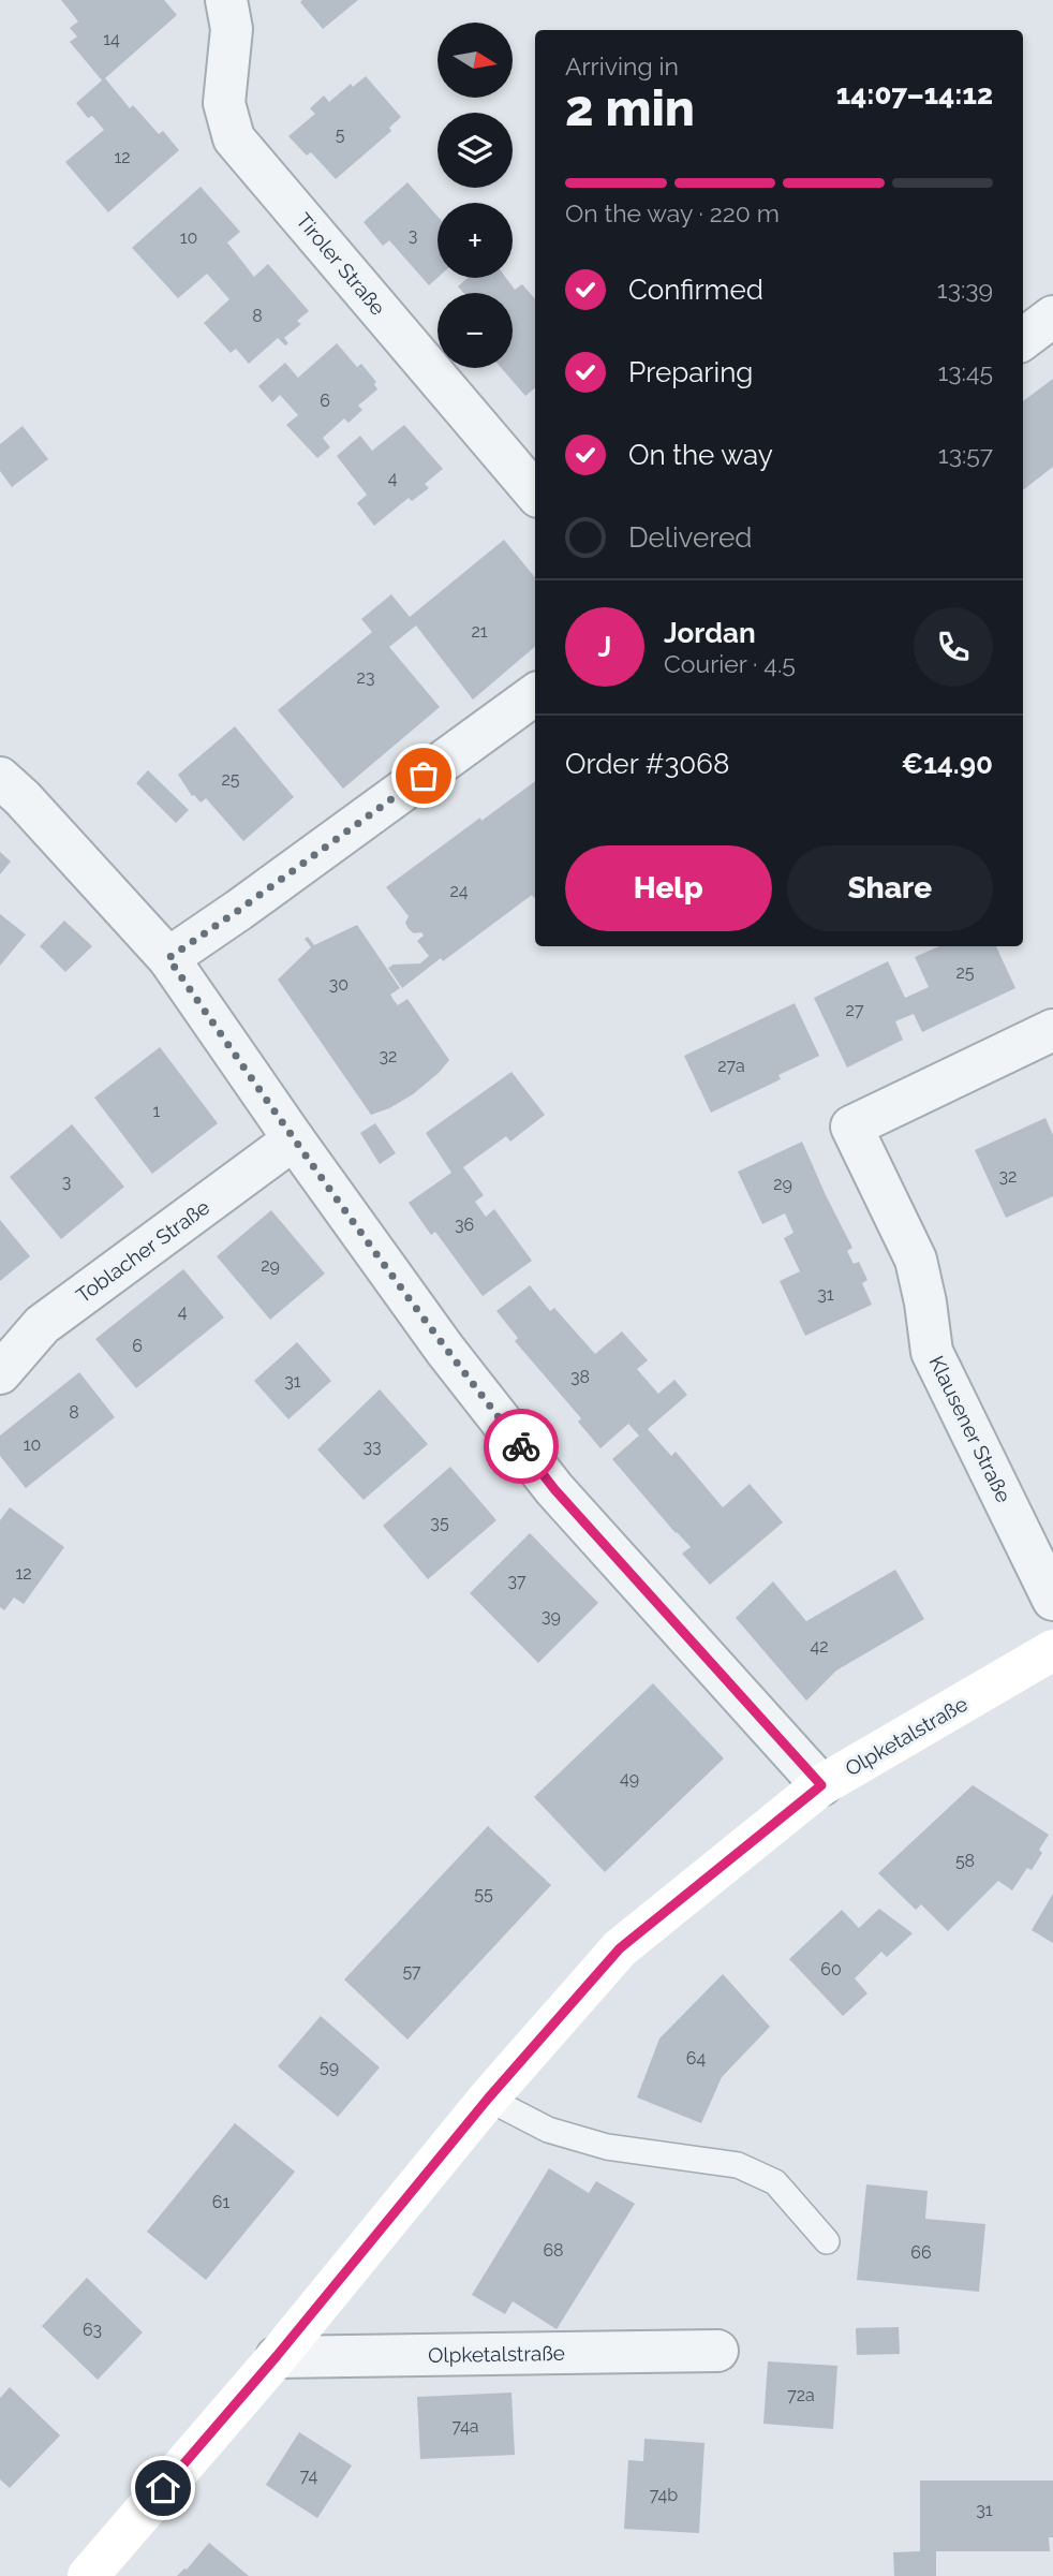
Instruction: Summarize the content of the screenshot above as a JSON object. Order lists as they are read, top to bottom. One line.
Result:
{"streets":{"street":["Tiroler Straße","Toblacher Straße","Klausener Straße","Olpketalstraße"]},"house_numbers":["14","5","12","3","10","8","6","4","21","23","25","24","25","30","27","32","27a","1","32","3","29","36","29","31","4","6","38","31","8","10","33","35","12","37","39","42","49","58","55","60","57","64","59","61","68","66","63","72a","74a","74","74b","31"],"north":"right","page":{"map_buttons":["+","−"],"heading":["2 min","Arriving in","14:07–14:12"],"panel":["Jordan","Courier · 4.5","Order #3068","€14.90"],"bar":"On the way · 220 m","list":[["Confirmed","13:39"],["Preparing","13:45"],["On the way","13:57"],"Delivered"],"round":"J","buttons":["Help","Share"]}}
